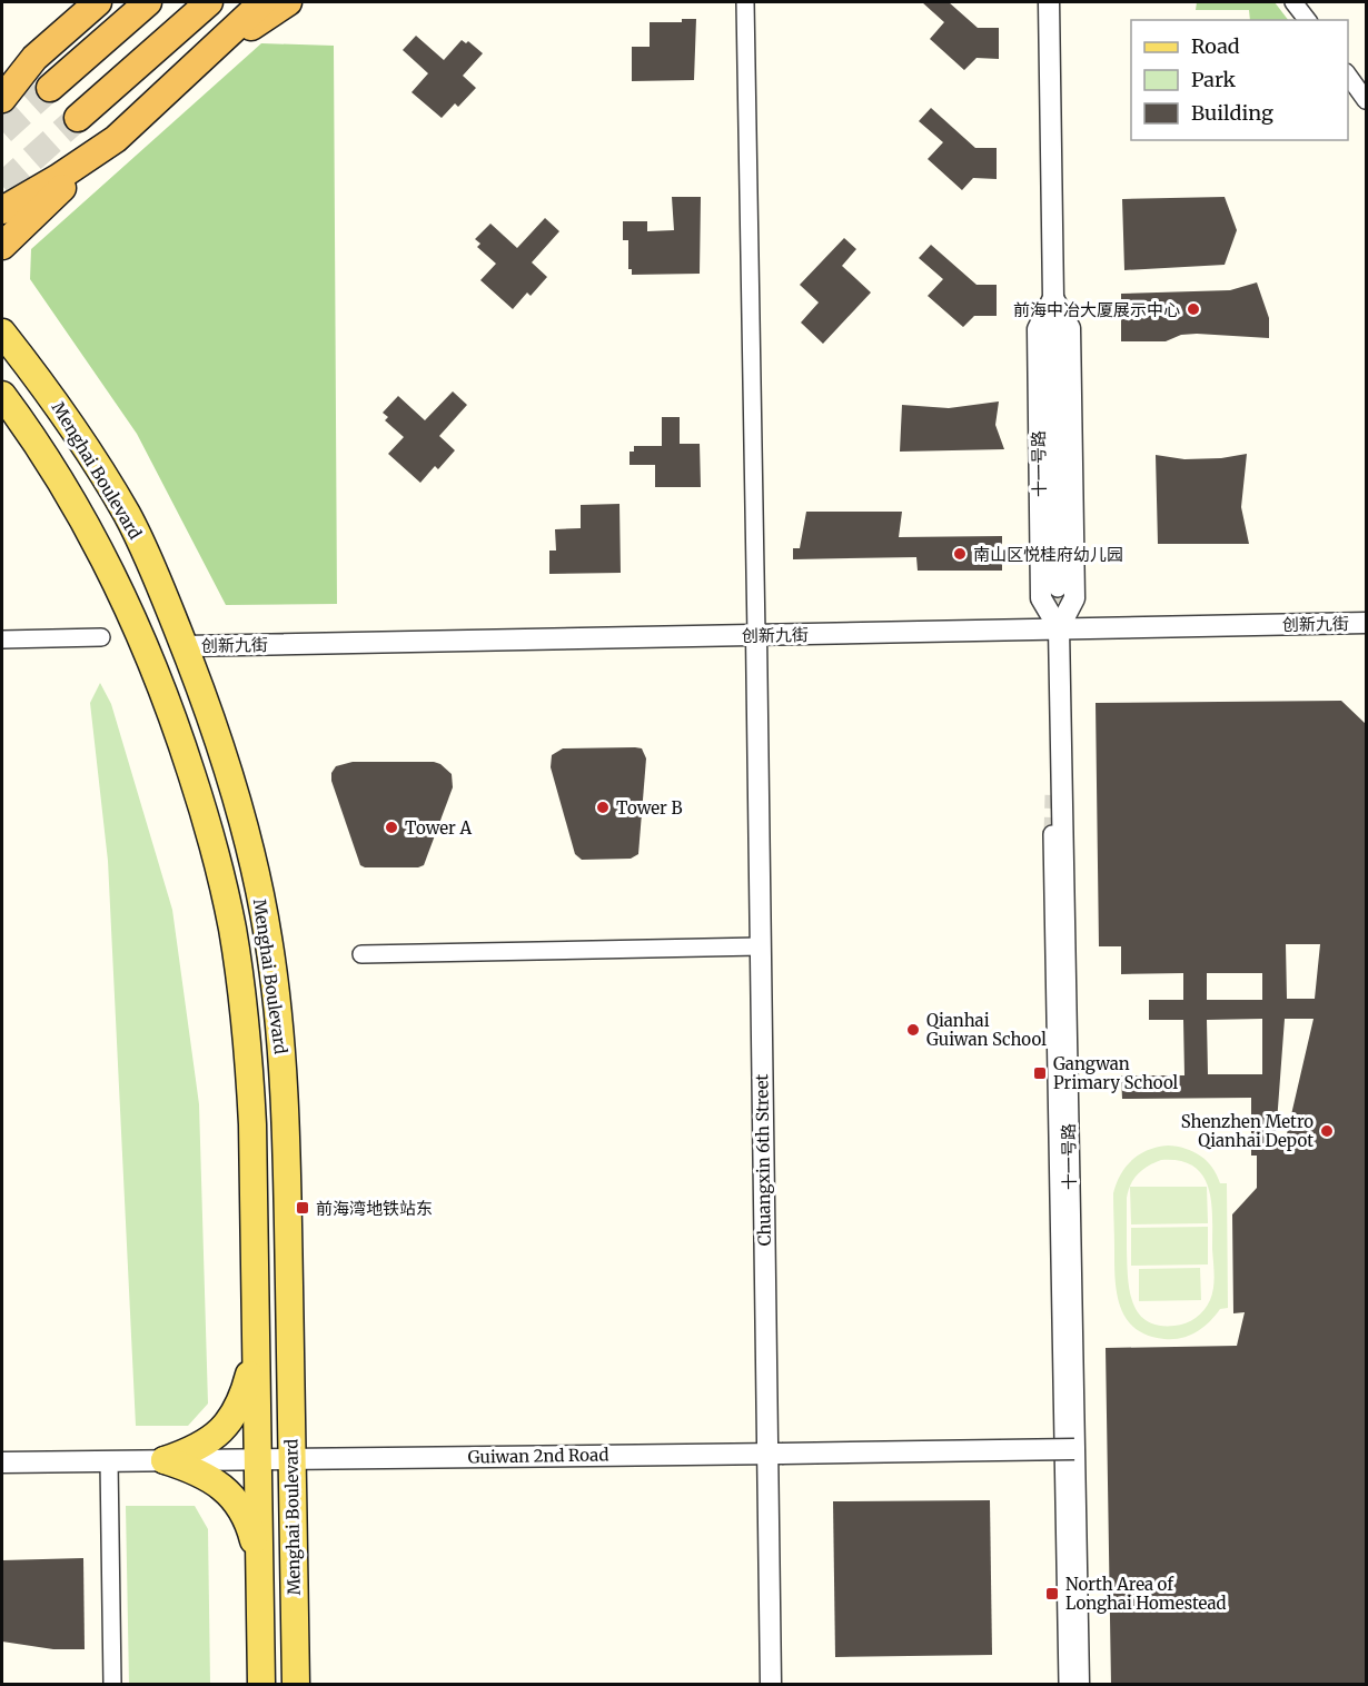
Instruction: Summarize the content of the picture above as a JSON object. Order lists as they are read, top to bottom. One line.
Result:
{"streets":{"main road":["Menghai Boulevard"],"street":["十一号路","创新九街","Chuangxin 6th Street","Guiwan 2nd Road"]},"crossings":[["十一号路","创新九街"],["十一号路","Guiwan 2nd Road"],["Menghai Boulevard","创新九街"],["Menghai Boulevard","Guiwan 2nd Road"],["创新九街","Chuangxin 6th Street"],["Chuangxin 6th Street","Guiwan 2nd Road"]],"places":{"other":["前海中冶大厦展示中心","南山区悦桂府幼儿园","Tower B","Tower A","Qianhai Guiwan School","Shenzhen Metro Qianhai Depot"],"transit":["Gangwan Primary School","前海湾地铁站东","North Area of Longhai Homestead"]},"legend":["Road","Park","Building"]}
